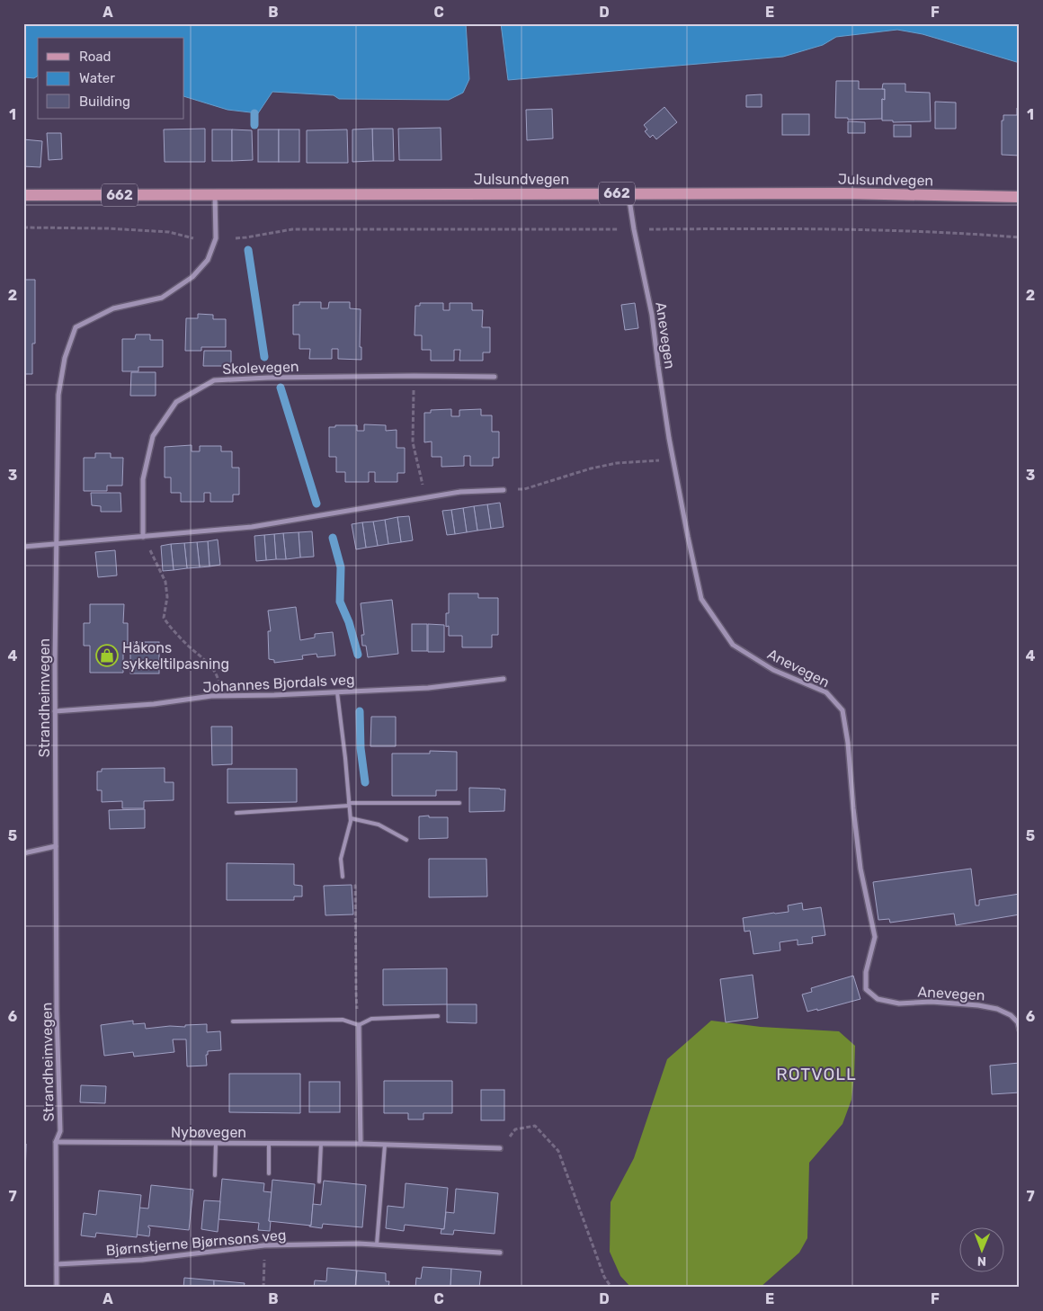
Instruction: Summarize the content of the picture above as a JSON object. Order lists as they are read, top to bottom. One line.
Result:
{"streets":{"main road":["Julsundvegen","662"],"street":["Anevegen","Skolevegen","Johannes Bjordals veg","Strandheimvegen","Nybøvegen","Bjørnstjerne Bjørnsons veg"]},"crossings":[["Julsundvegen","Anevegen"],["Julsundvegen","Strandheimvegen"],["Johannes Bjordals veg","Strandheimvegen"],["Strandheimvegen","Nybøvegen"],["Strandheimvegen","Bjørnstjerne Bjørnsons veg"]],"districts":["ROTVOLL"],"places":{"shop":["Håkons sykkeltilpasning"]},"legend":["Road","Water","Building"],"north":"bottom","grid":{"columns":["A","B","C","D","E","F"],"rows":["1","2","3","4","5","6","7"]}}
